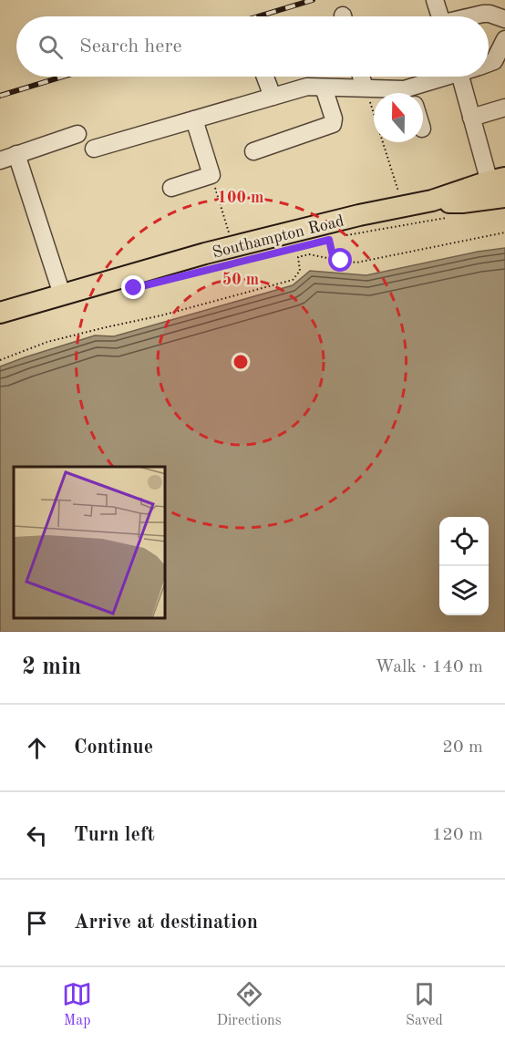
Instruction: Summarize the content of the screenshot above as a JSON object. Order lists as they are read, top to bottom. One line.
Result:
{"streets":{"main road":["Southampton Road"]},"north":"top","page":{"search":"Search here","heading":["2 min","Walk · 140 m"],"list":[["Continue","20 m"],["Turn left","120 m"],"Arrive at destination"],"nav":["Map","Directions","Saved"]},"rings":["100 m","50 m"]}
